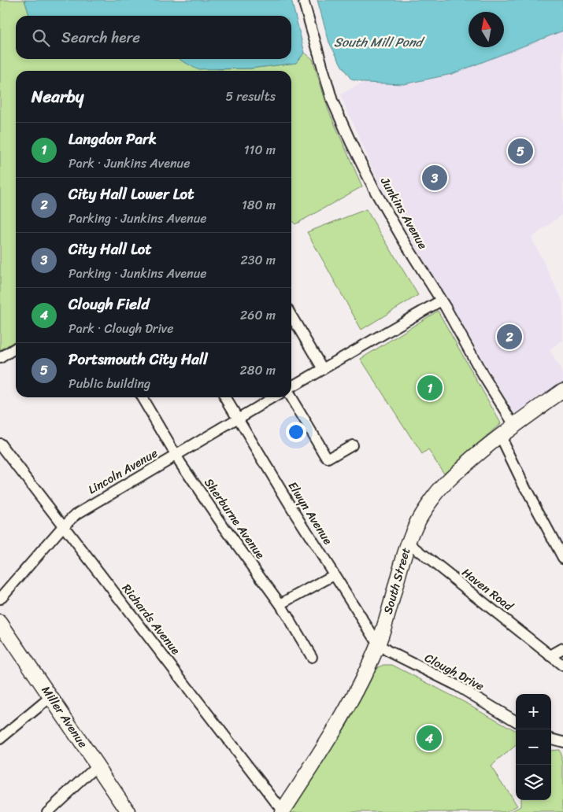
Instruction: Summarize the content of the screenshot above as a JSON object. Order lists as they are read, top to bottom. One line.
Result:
{"streets":{"street":["Junkins Avenue","Lincoln Avenue","Elwyn Avenue","Sherburne Avenue","South Street","Haven Road","Richards Avenue","Clough Drive","Miller Avenue"]},"crossings":[["Junkins Avenue","South Street"],["Lincoln Avenue","Elwyn Avenue"],["Lincoln Avenue","Sherburne Avenue"],["Lincoln Avenue","Richards Avenue"],["Elwyn Avenue","South Street"],["Elwyn Avenue","Clough Drive"],["South Street","Haven Road"],["South Street","Richards Avenue"],["South Street","Clough Drive"]],"water":["South Mill Pond"],"north":"top","page":{"search":"Search here","heading":["Nearby","5 results"],"list":[{"mark":"1","name":"Langdon Park","note":"Park · Junkins Avenue","value":"110 m"},{"mark":"2","name":"City Hall Lower Lot","note":"Parking · Junkins Avenue","value":"180 m"},{"mark":"3","name":"City Hall Lot","note":"Parking · Junkins Avenue","value":"230 m"},{"mark":"4","name":"Clough Field","note":"Park · Clough Drive","value":"260 m"},{"mark":"5","name":"Portsmouth City Hall","note":"Public building","value":"280 m"}],"pins":["5","3","2","1","4"],"map_buttons":["+","−"]}}
